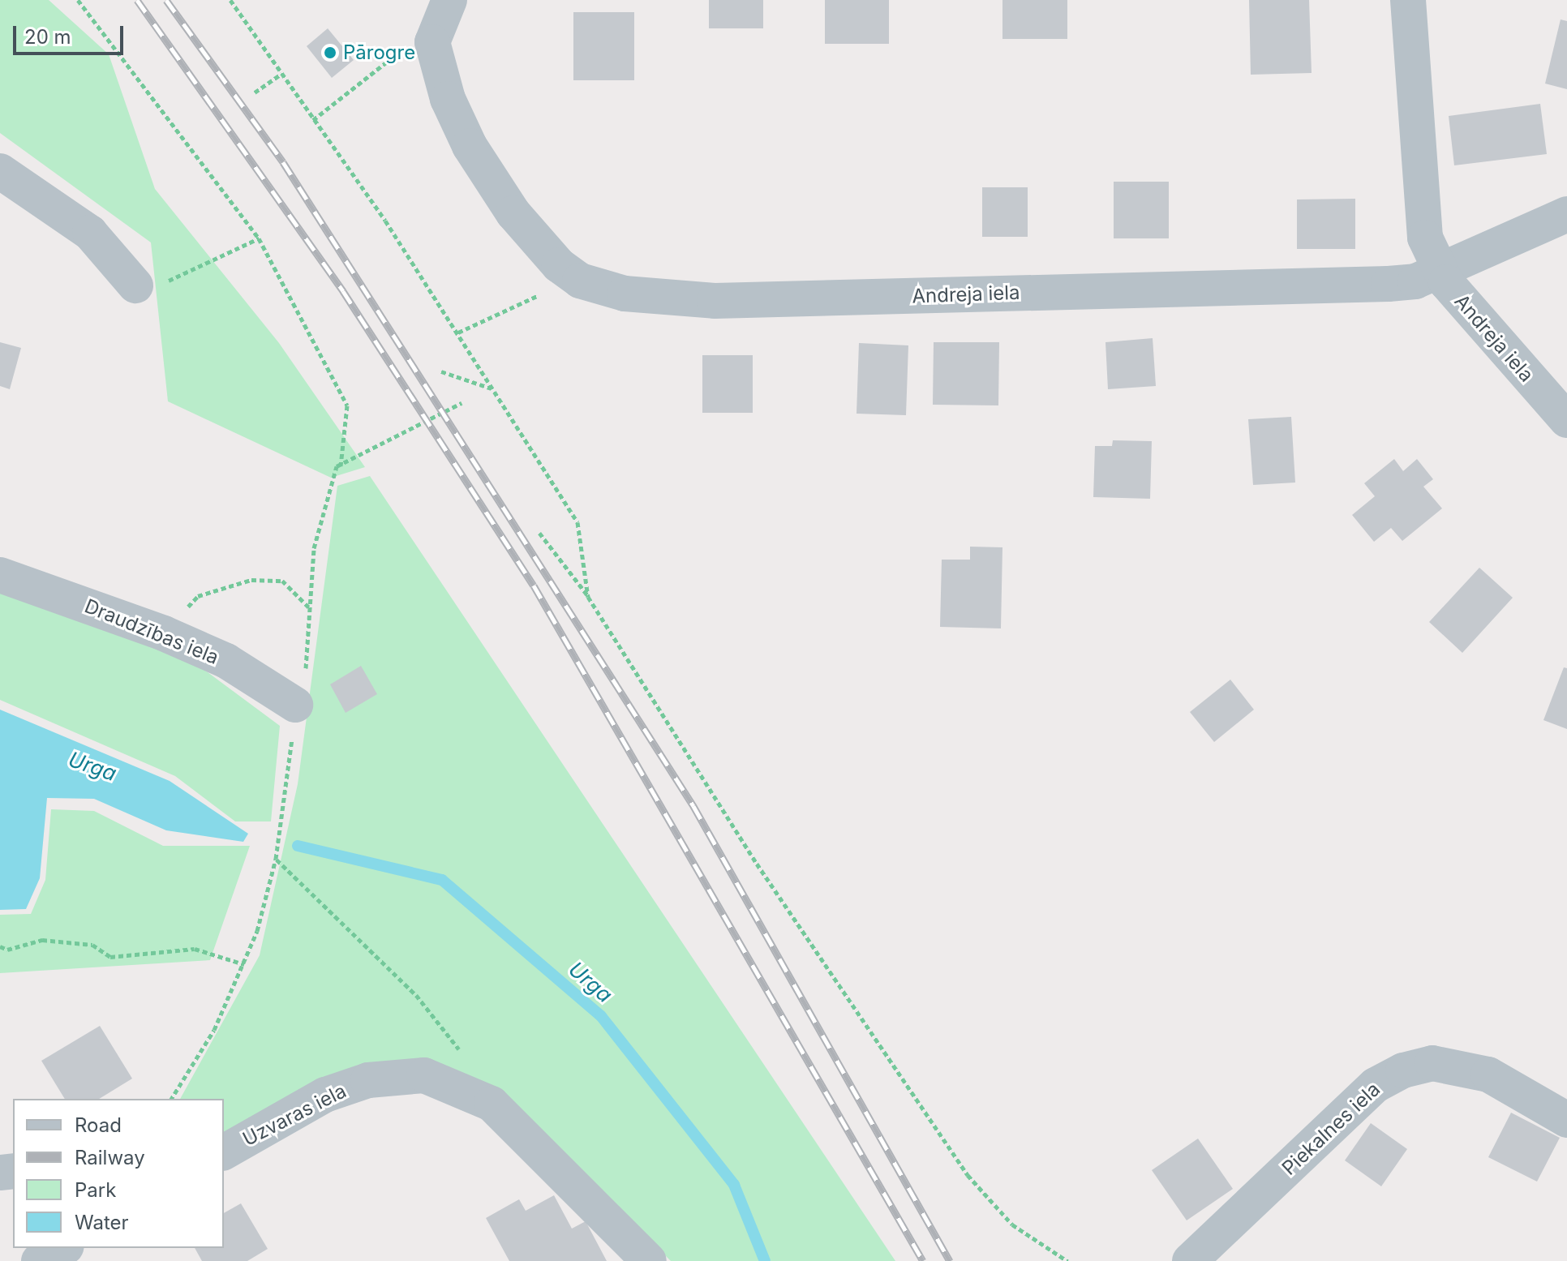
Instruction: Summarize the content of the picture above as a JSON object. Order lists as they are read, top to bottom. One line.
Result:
{"streets":{"street":["Andreja iela","Draudzības iela","Uzvaras iela","Piekalnes iela"]},"water":["Urga"],"places":["Pārogre"],"legend":["Road","Railway","Park","Water"],"scale_bar":"20 m"}
